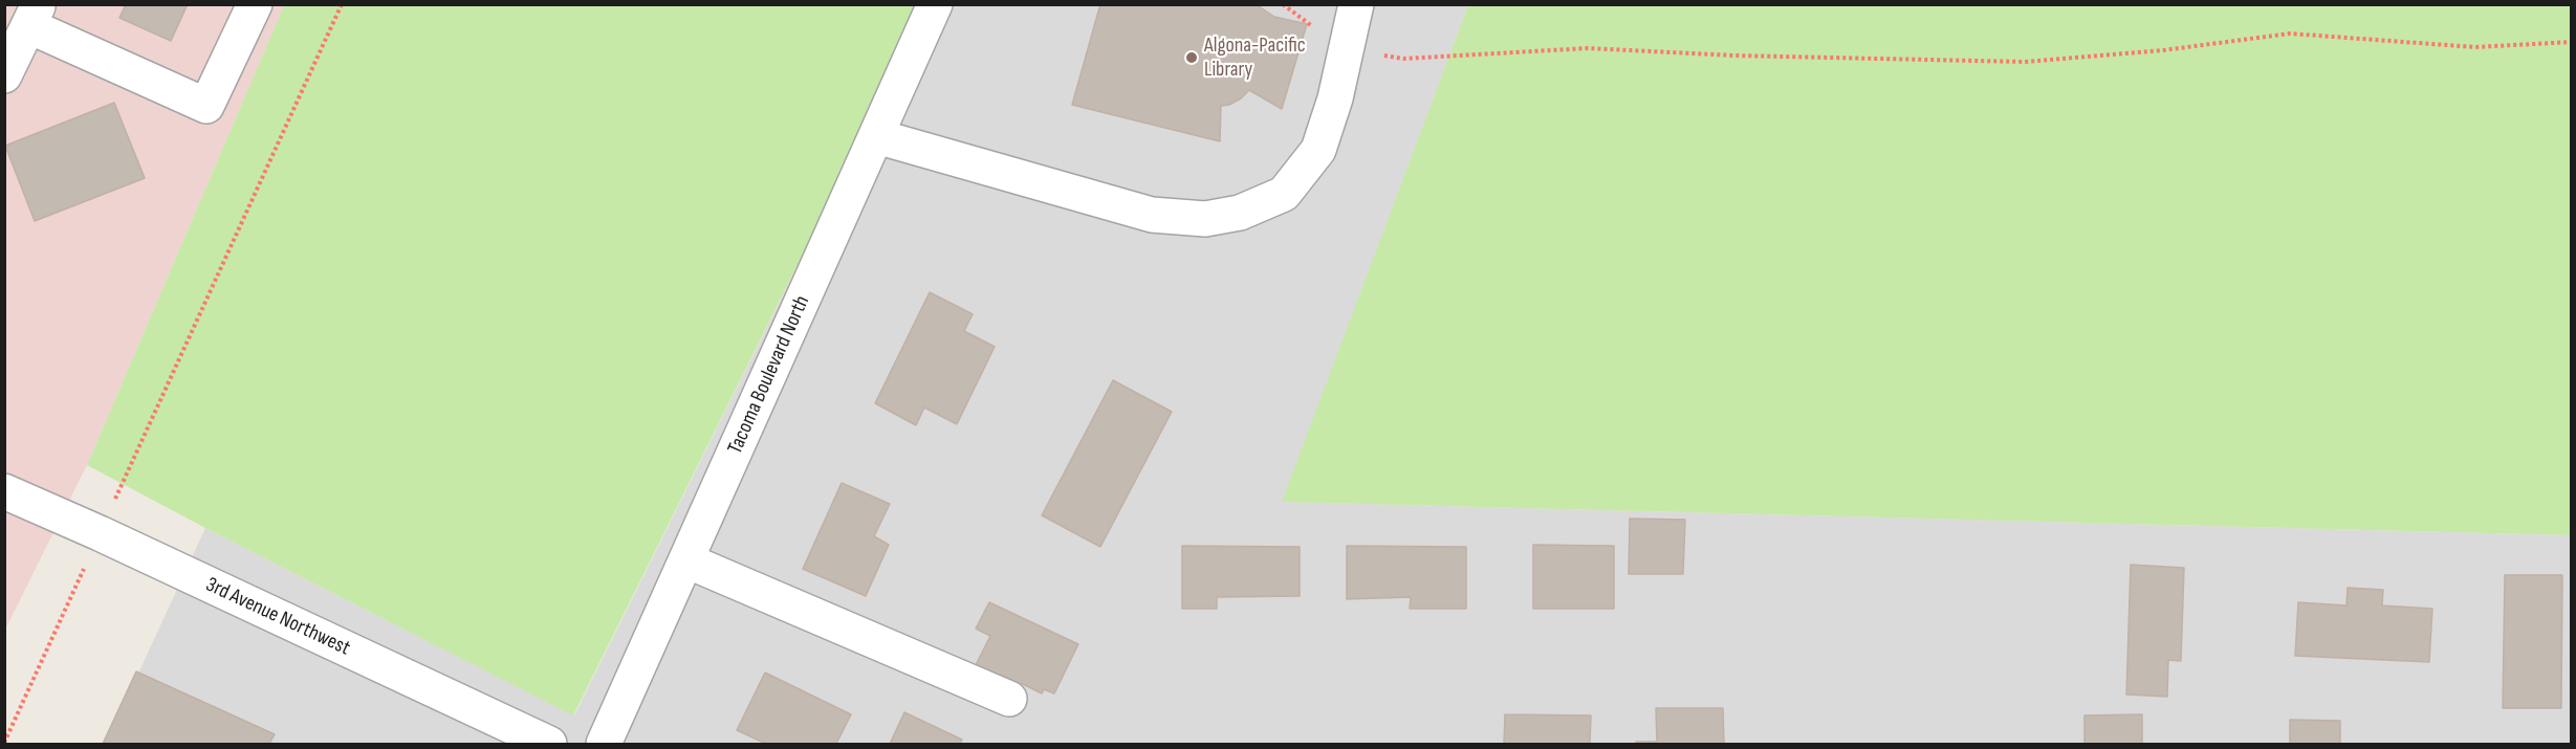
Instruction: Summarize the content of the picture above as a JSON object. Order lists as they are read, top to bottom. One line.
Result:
{"streets":{"street":["Tacoma Boulevard North","3rd Avenue Northwest"]},"places":["Algona-Pacific Library"]}
